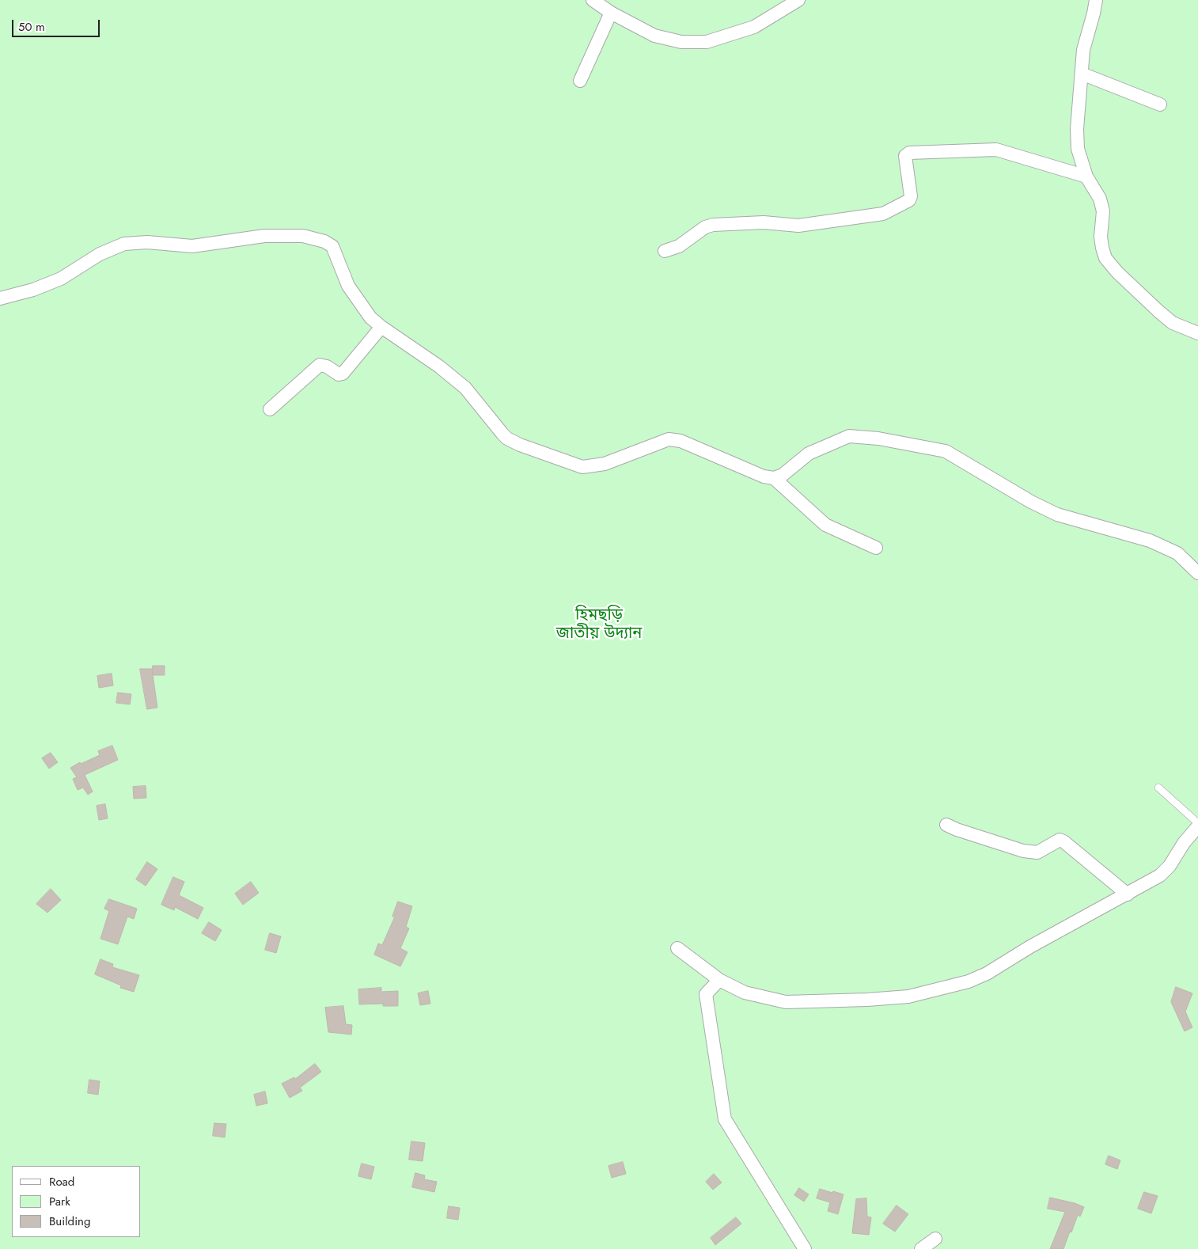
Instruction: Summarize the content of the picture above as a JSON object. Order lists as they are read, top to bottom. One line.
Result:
{"parks":["হিমছড়ি জাতীয় উদ্যান"],"legend":["Road","Park","Building"],"scale_bar":"50 m"}
